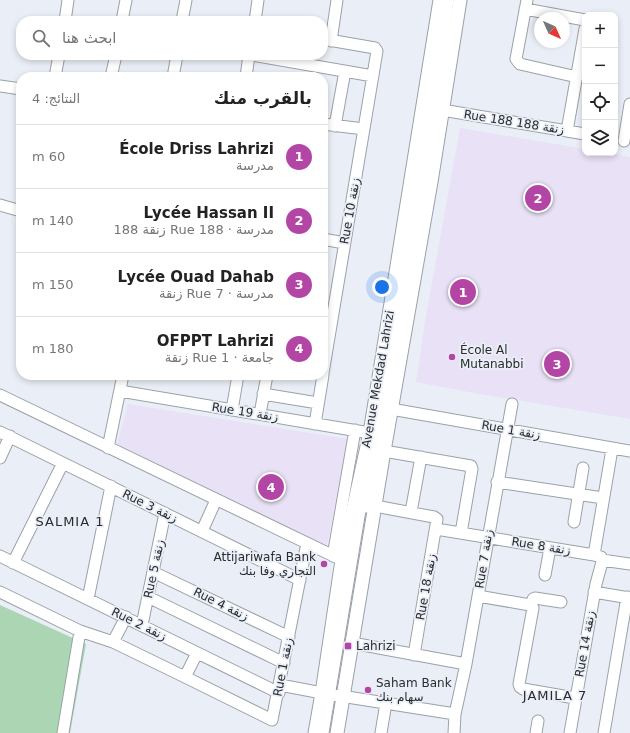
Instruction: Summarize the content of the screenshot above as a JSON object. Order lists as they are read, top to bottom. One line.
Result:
{"streets":{"main road":["Avenue Mekdad Lahrizi"],"street":["Rue 188 زنقة 188","Rue 10 زنقة","Rue 19 زنقة","Rue 1 زنقة","Rue 3 زنقة","Rue 8 زنقة","Rue 7 زنقة","Rue 5 زنقة","Rue 18 زنقة","Rue 4 زنقة","Rue 2 زنقة","Rue 14 زنقة"]},"crossings":[["Rue 188 زنقة 188","Avenue Mekdad Lahrizi"],["Rue 10 زنقة","Rue 19 زنقة"],["Avenue Mekdad Lahrizi","Rue 19 زنقة"],["Avenue Mekdad Lahrizi","Rue 1 زنقة"],["Avenue Mekdad Lahrizi","Rue 8 زنقة"],["Avenue Mekdad Lahrizi","Rue 2 زنقة"],["Rue 1 زنقة","Rue 3 زنقة"],["Rue 1 زنقة","Rue 7 زنقة"],["Rue 1 زنقة","Rue 4 زنقة"],["Rue 1 زنقة","Rue 2 زنقة"],["Rue 3 زنقة","Rue 5 زنقة"],["Rue 8 زنقة","Rue 7 زنقة"],["Rue 8 زنقة","Rue 18 زنقة"],["Rue 8 زنقة","Rue 14 زنقة"],["Rue 7 زنقة","Rue 2 زنقة"],["Rue 5 زنقة","Rue 4 زنقة"],["Rue 5 زنقة","Rue 2 زنقة"]],"districts":["SALMIA 1","JAMILA 7"],"places":{"other":["École Al Mutanabbi","Attijariwafa Bank التجاري وفا بنك","Saham Bank سهام بنك"],"transit":["Lahrizi"]},"north":"bottom right","page":{"map_buttons":["+","−"],"search":"ابحث هنا","heading":["بالقرب منك","النتائج: 4"],"list":[{"mark":"1","name":"École Driss Lahrizi","note":"مدرسة","value":"60 m"},{"mark":"2","name":"Lycée Hassan II","note":"مدرسة · Rue 188 زنقة 188","value":"140 m"},{"mark":"3","name":"Lycée Ouad Dahab","note":"مدرسة · Rue 7 زنقة","value":"150 m"},{"mark":"4","name":"OFPPT Lahrizi","note":"جامعة · Rue 1 زنقة","value":"180 m"}],"pins":["2","1","3","4"]}}
